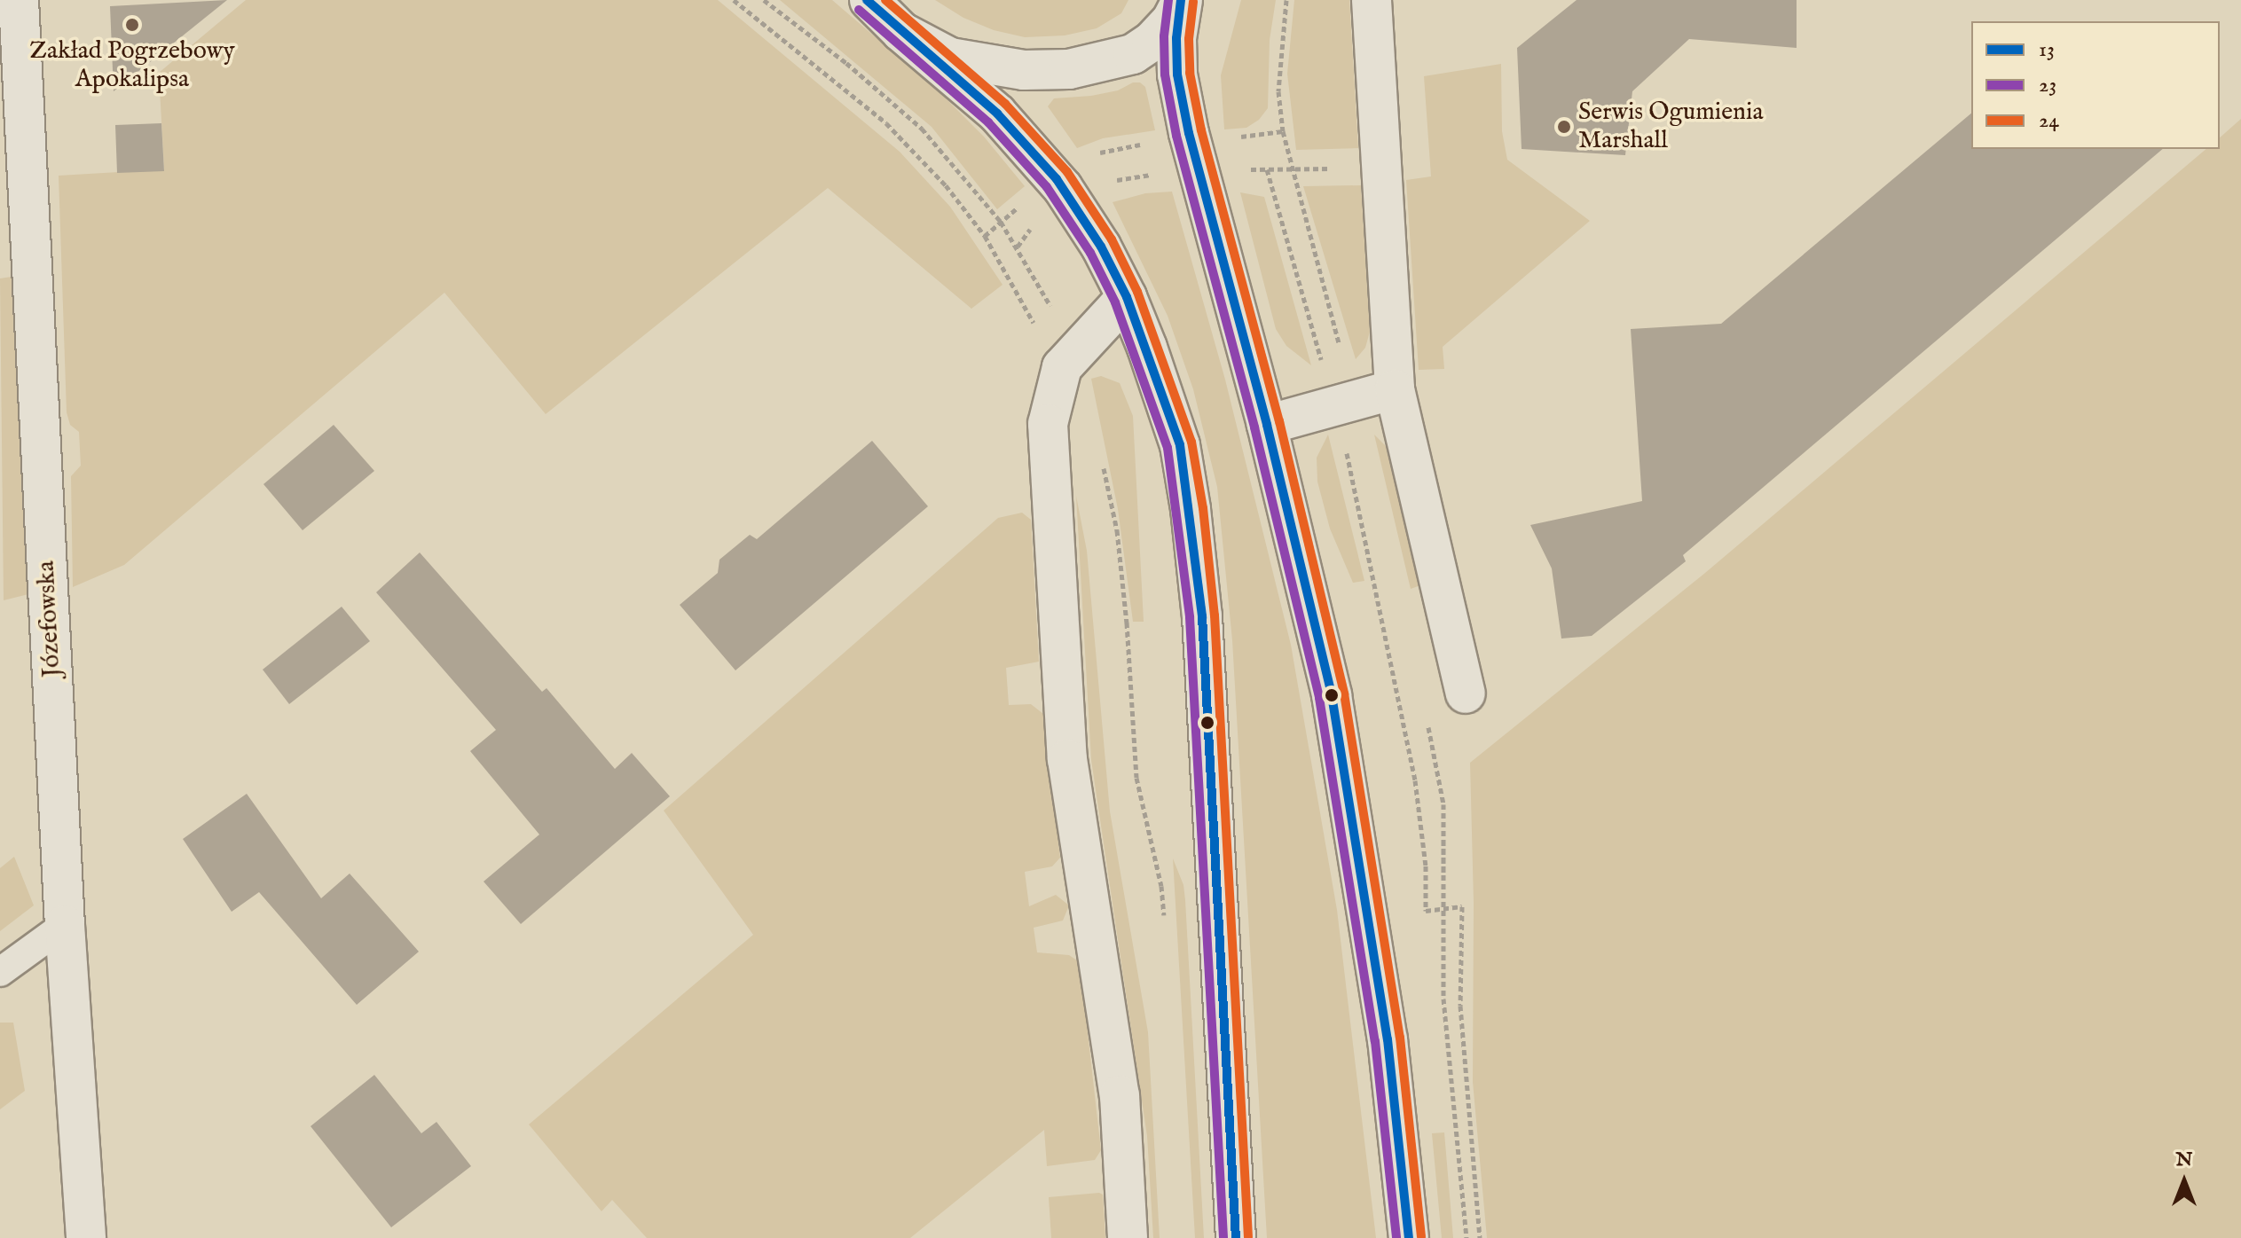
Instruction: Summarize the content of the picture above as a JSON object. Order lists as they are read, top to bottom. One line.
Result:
{"streets":{"street":["Józefowska"]},"places":["Zakład Pogrzebowy Apokalipsa","Serwis Ogumienia Marshall"],"lines":["transit line 13","transit line 23","transit line 24"],"legend":["13","23","24"],"north":"top"}
